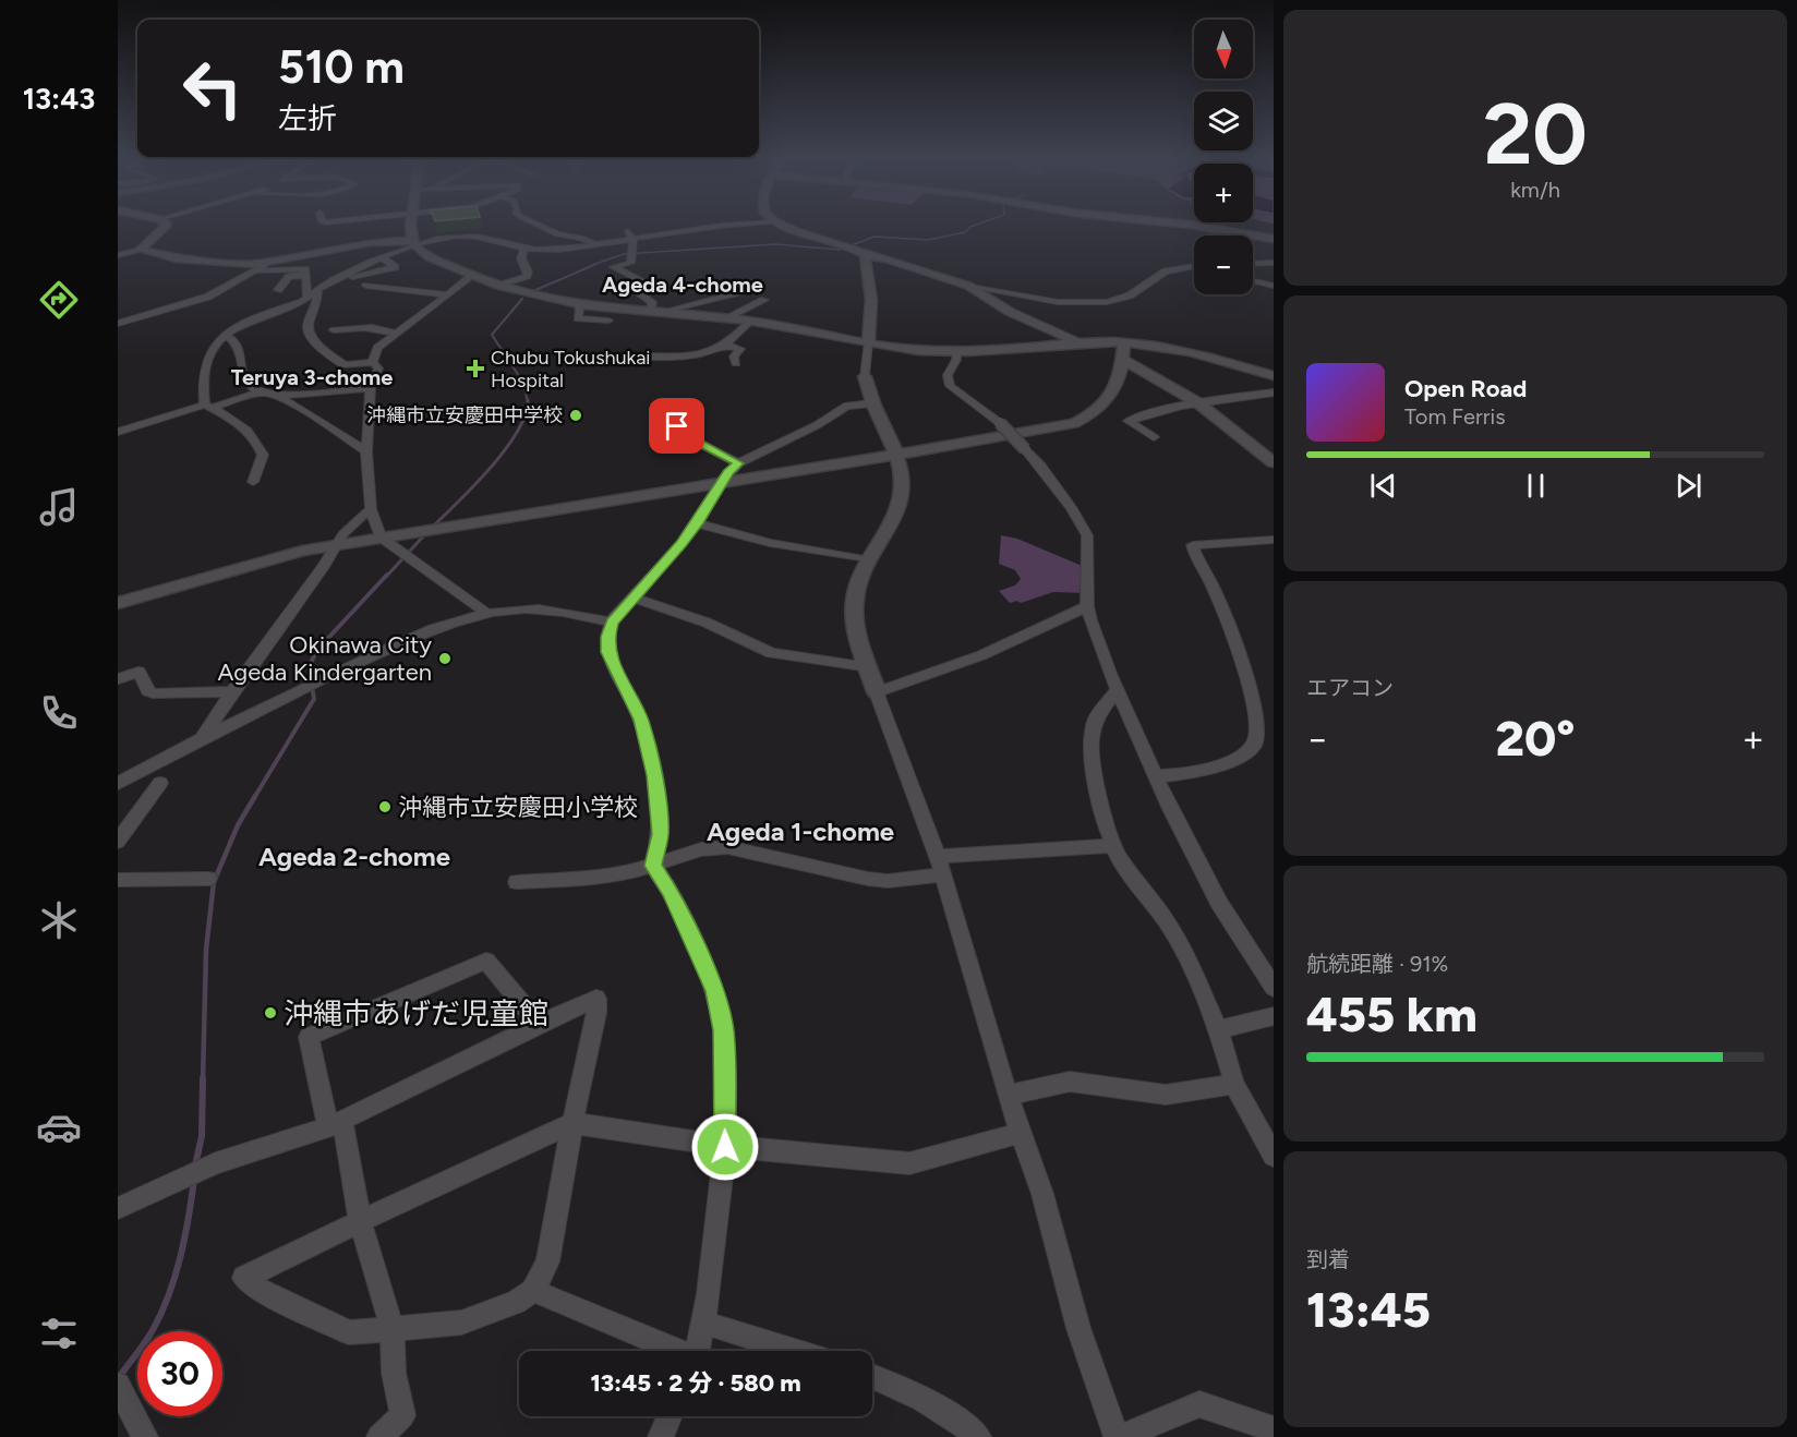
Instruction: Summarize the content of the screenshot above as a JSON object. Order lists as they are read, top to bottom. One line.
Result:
{"districts":["Ageda 4-chome","Teruya 3-chome","Ageda 1-chome","Ageda 2-chome"],"places":{"health":["Chubu Tokushukai Hospital"],"other":["沖縄市立安慶田中学校","Okinawa City Ageda Kindergarten","沖縄市立安慶田小学校","沖縄市あげだ児童館"]},"north":"bottom","page":{"tabs":"13:43","tile":[["20","km/h"],"エアコン",["航続距離 · 91%","455 km"],["到着","13:45"]],"map_buttons":["+","−"],"turn":["510 m","左折"],"song":["Open Road","Tom Ferris"],"heat":["−","20°","+"],"limit":"30","trip":"13:45 · 2 分 · 580 m"}}
